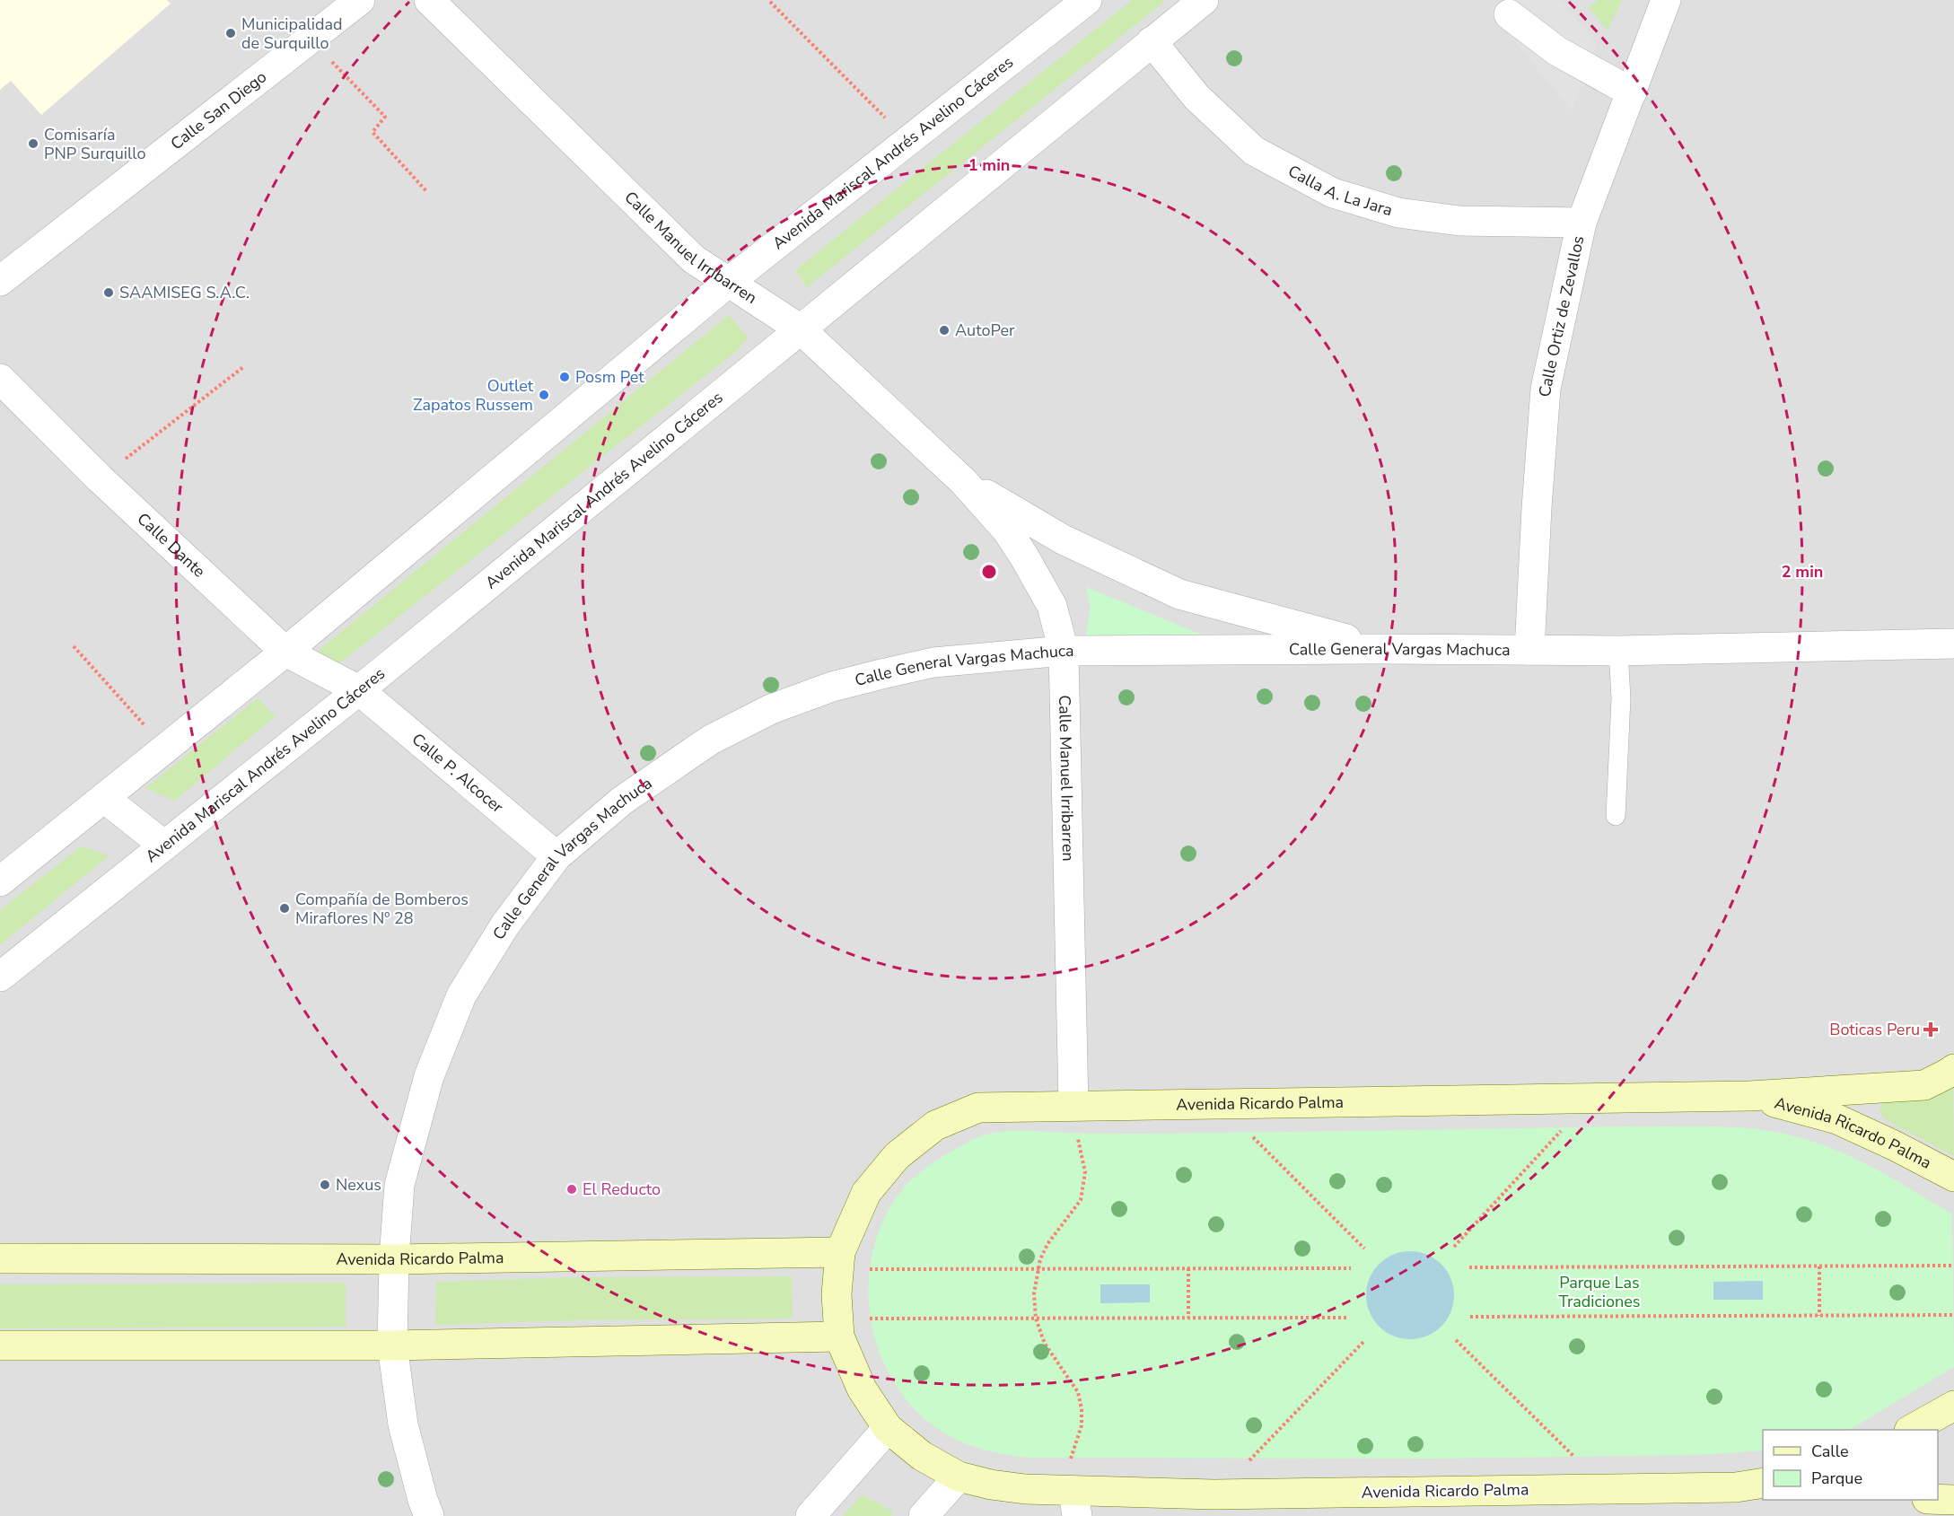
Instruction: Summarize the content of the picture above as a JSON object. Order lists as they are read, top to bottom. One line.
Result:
{"streets":{"main road":["Avenida Ricardo Palma"],"street":["Calle San Diego","Avenida Mariscal Andrés Avelino Cáceres","Calla A. La Jara","Calle Manuel Irribarren","Calle Ortiz de Zevallos","Calle Dante","Calle General Vargas Machuca","Calle P. Alcocer"]},"crossings":[["Avenida Mariscal Andrés Avelino Cáceres","Calla A. La Jara"],["Avenida Mariscal Andrés Avelino Cáceres","Calle Manuel Irribarren"],["Avenida Mariscal Andrés Avelino Cáceres","Calle Dante"],["Avenida Mariscal Andrés Avelino Cáceres","Calle P. Alcocer"],["Calla A. La Jara","Calle Ortiz de Zevallos"],["Calle Manuel Irribarren","Calle General Vargas Machuca"],["Calle Manuel Irribarren","Avenida Ricardo Palma"],["Calle Ortiz de Zevallos","Calle General Vargas Machuca"],["Calle Dante","Calle P. Alcocer"],["Calle General Vargas Machuca","Calle P. Alcocer"],["Calle General Vargas Machuca","Avenida Ricardo Palma"]],"parks":["Parque Las Tradiciones"],"places":{"other":["Municipalidad de Surquillo","Comisaría PNP Surquillo","SAAMISEG S.A.C.","AutoPer","Posm Pet","Outlet Zapatos Russem","Compañía de Bomberos Miraflores Nº 28","Nexus","El Reducto"],"health":["Boticas Peru"]},"legend":["Calle","Parque"],"rings":["1 min","2 min"]}
